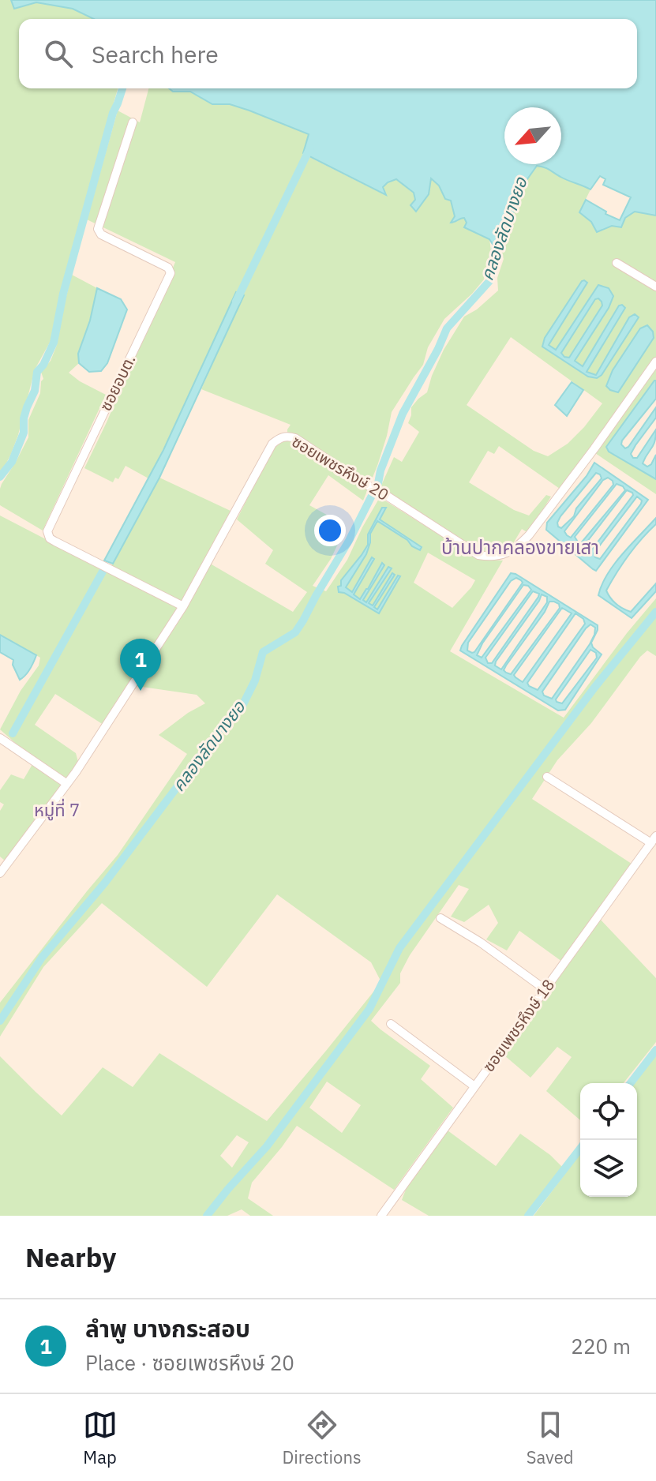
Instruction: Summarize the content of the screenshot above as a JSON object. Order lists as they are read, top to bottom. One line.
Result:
{"streets":{"street":["ซอยอบต.","ซอยเพชรหึงษ์ 20","ซอยเพชรหึงษ์ 18"]},"crossings":[["ซอยอบต.","ซอยเพชรหึงษ์ 20"]],"districts":["บ้านปากคลองขายเสา","หมู่ที่ 7"],"water":["คลองลัดบางยอ"],"north":"bottom left","page":{"search":"Search here","pins":"1","heading":"Nearby","list":[{"mark":"1","name":"ลำพู บางกระสอบ","note":"Place · ซอยเพชรหึงษ์ 20","value":"220 m"}],"nav":["Map","Directions","Saved"]}}
